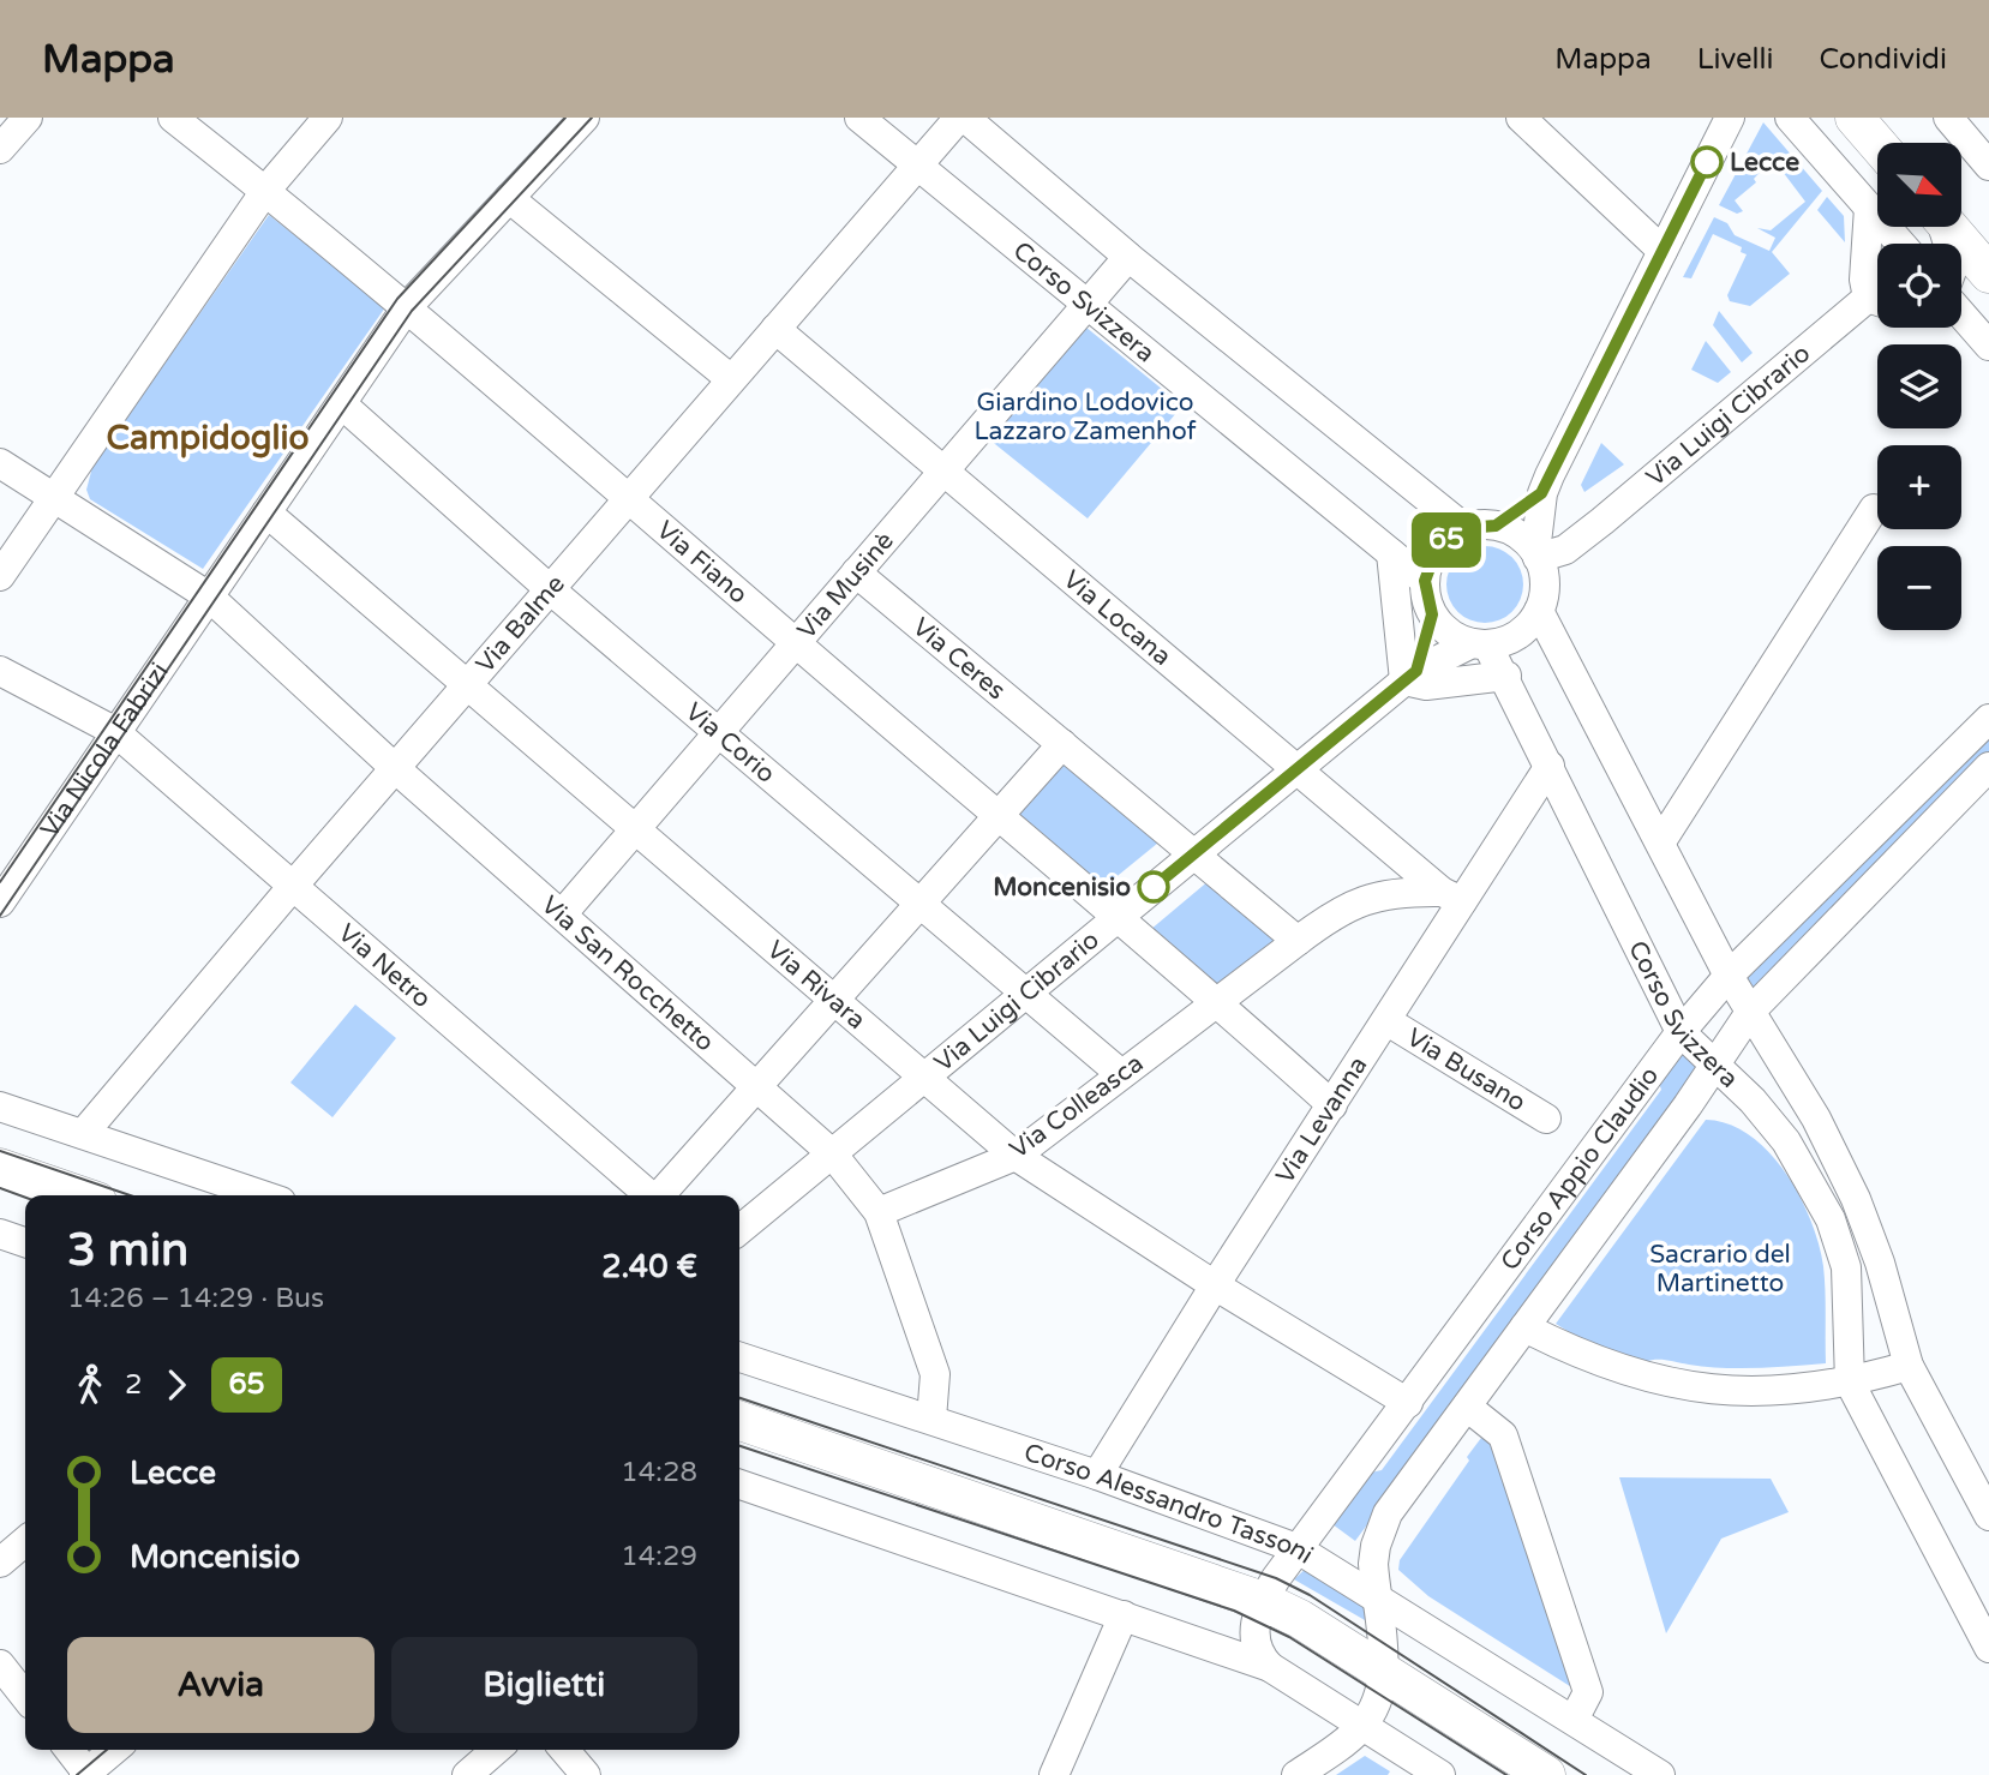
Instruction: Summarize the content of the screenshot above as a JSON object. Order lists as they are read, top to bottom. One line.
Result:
{"streets":{"street":["Corso Svizzera","Via Luigi Cibrario","Via Fiano","Via Musinè","Via Locana","Via Balme","Via Ceres","Via Corio","Via Nicola Fabrizi","Via Netro","Via San Rocchetto","Via Rivara","Via Busano","Via Colleasca","Via Levanna","Corso Appio Claudio","Corso Alessandro Tassoni"]},"crossings":[["Corso Svizzera","Via Luigi Cibrario"],["Corso Svizzera","Via Musinè"],["Corso Svizzera","Via Balme"],["Corso Svizzera","Via Levanna"],["Corso Svizzera","Corso Appio Claudio"],["Via Luigi Cibrario","Via Fiano"],["Via Luigi Cibrario","Via Locana"],["Via Luigi Cibrario","Via Ceres"],["Via Luigi Cibrario","Via Corio"],["Via Luigi Cibrario","Via San Rocchetto"],["Via Luigi Cibrario","Via Rivara"],["Via Fiano","Via Musinè"],["Via Fiano","Via Balme"],["Via Fiano","Via Nicola Fabrizi"],["Via Fiano","Via Colleasca"],["Via Musinè","Via Locana"],["Via Musinè","Via Ceres"],["Via Musinè","Via Corio"],["Via Musinè","Via San Rocchetto"],["Via Musinè","Via Rivara"],["Via Locana","Via Balme"],["Via Locana","Via Levanna"],["Via Balme","Via Corio"],["Via Balme","Via Netro"],["Via Balme","Via San Rocchetto"],["Via Balme","Via Rivara"],["Via Ceres","Via Colleasca"],["Via Corio","Via Nicola Fabrizi"],["Via Corio","Via Colleasca"],["Via Nicola Fabrizi","Via Netro"],["Via Nicola Fabrizi","Via San Rocchetto"],["Via Nicola Fabrizi","Via Rivara"],["Via San Rocchetto","Via Colleasca"],["Via San Rocchetto","Corso Alessandro Tassoni"],["Via Rivara","Via Colleasca"],["Via Rivara","Via Levanna"],["Via Rivara","Corso Appio Claudio"],["Via Busano","Via Levanna"],["Via Levanna","Corso Alessandro Tassoni"],["Corso Appio Claudio","Corso Alessandro Tassoni"]],"districts":["Campidoglio"],"parks":["Giardino Lodovico Lazzaro Zamenhof","Sacrario del Martinetto"],"places":["Lecce","Moncenisio"],"lines":["bus line 65"],"north":"bottom right","page":{"header":"Mappa","nav":["Mappa","Livelli","Condividi"],"on_map":"65","map_buttons":["+","−"],"heading":["3 min","14:26 – 14:29 · Bus","2.40 €"],"legs":["2","65"],"list":[{"name":"Lecce","value":"14:28"},{"name":"Moncenisio","value":"14:29"}],"buttons":["Avvia","Biglietti"]}}
